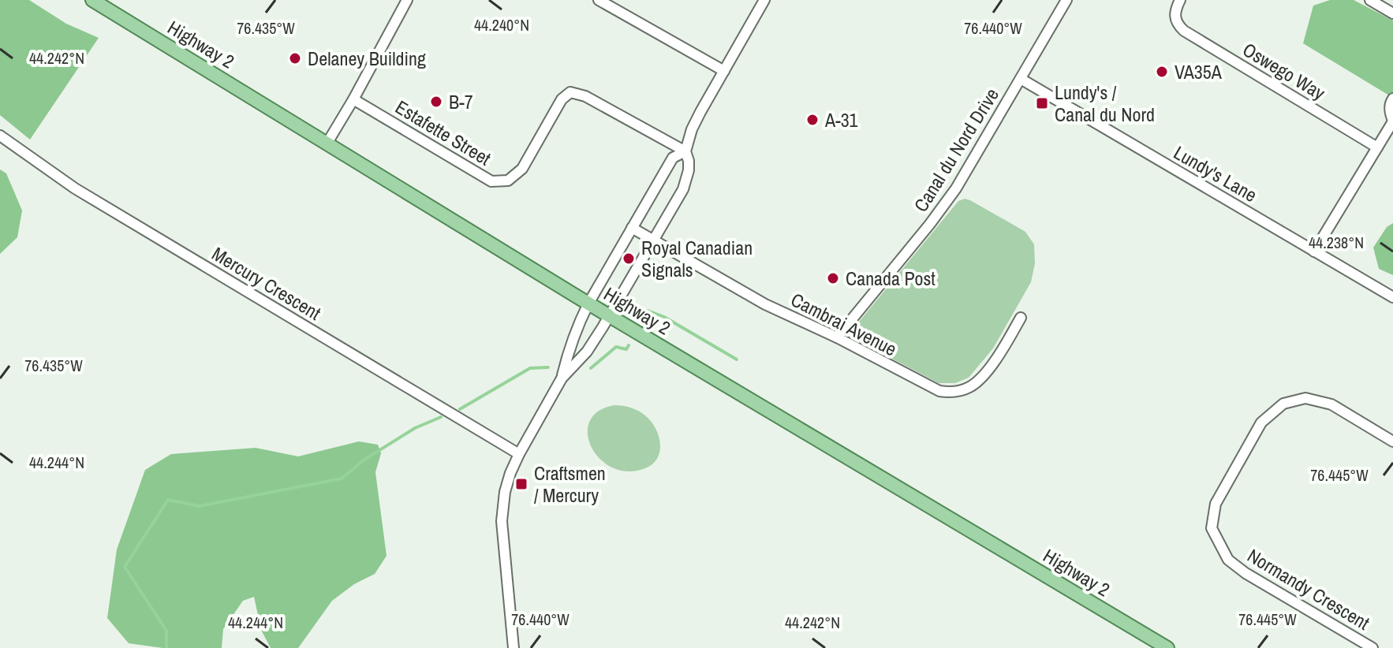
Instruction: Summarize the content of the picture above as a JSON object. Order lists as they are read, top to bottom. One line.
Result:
{"streets":{"main road":["Highway 2"],"street":["Oswego Way","Estafette Street","Canal du Nord Drive","Lundy's Lane","Mercury Crescent","Cambrai Avenue","Normandy Crescent"]},"crossings":[["Canal du Nord Drive","Lundy's Lane"],["Canal du Nord Drive","Cambrai Avenue"]],"places":{"other":["Delaney Building","VA35A","B-7","A-31","Royal Canadian Signals","Canada Post"],"transit":["Lundy's / Canal du Nord","Craftsmen / Mercury"]},"coordinates":["44.240°N","76.435°W","76.440°W","44.242°N","44.238°N","44.244°N","76.445°W"]}
